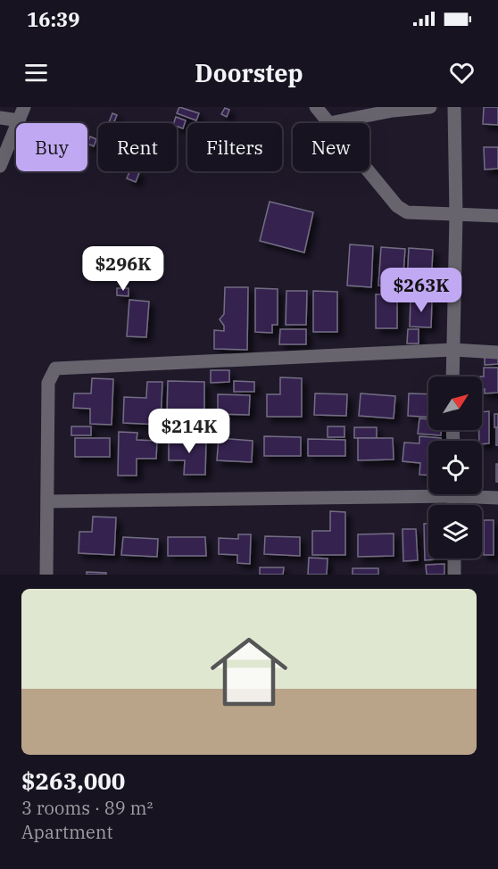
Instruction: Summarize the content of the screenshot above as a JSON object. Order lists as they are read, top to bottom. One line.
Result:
{"north":"top right","page":{"status":"16:39","header":"Doorstep","chip":["Buy","Rent","Filters","New"],"price":["$296K","$263K","$214K"],"list":[{"name":"$263,000","note":"3 rooms · 89 m² · Apartment"}]}}
